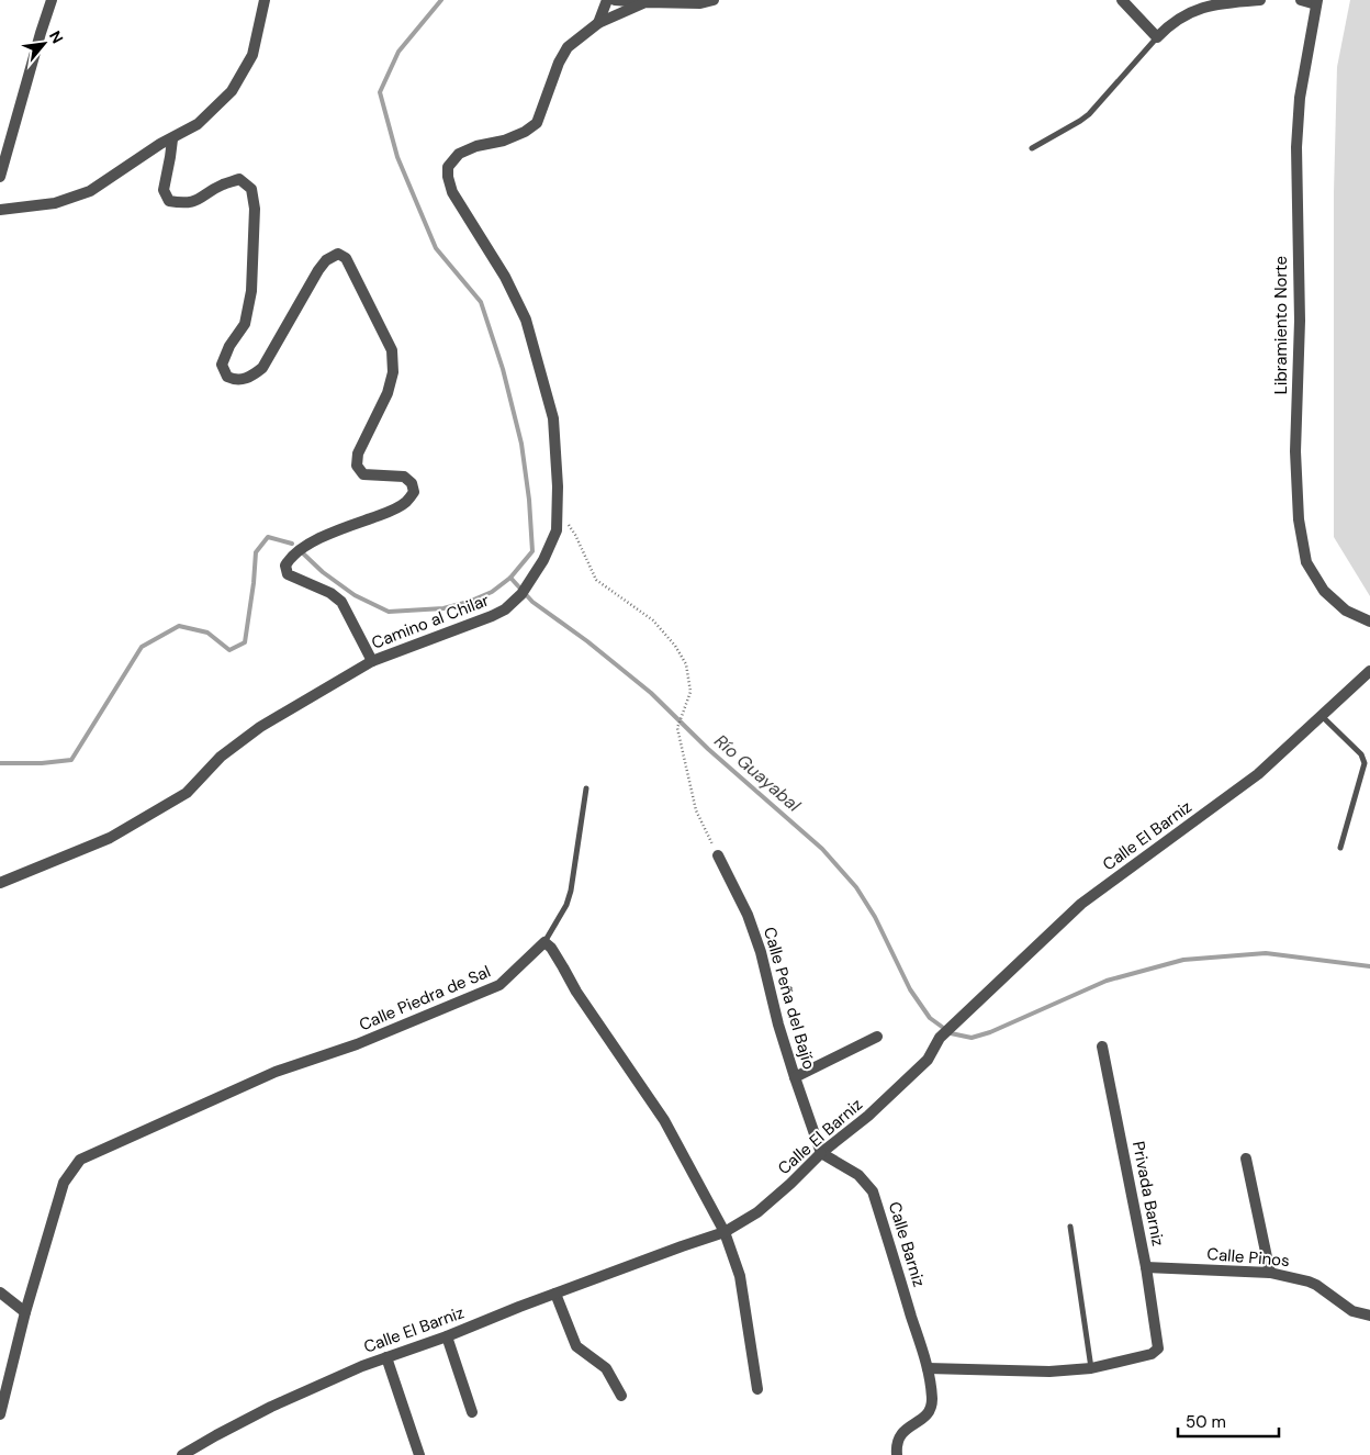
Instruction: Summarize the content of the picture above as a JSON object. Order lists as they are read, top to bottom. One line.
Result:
{"streets":{"street":["Libramiento Norte","Camino al Chilar","Calle El Barniz","Calle Piedra de Sal","Calle Peña del Bajío","Privada Barniz","Calle Barniz","Calle Pinos"]},"crossings":[["Calle El Barniz","Calle Peña del Bajío"],["Calle El Barniz","Calle Barniz"],["Calle Peña del Bajío","Calle Barniz"],["Privada Barniz","Calle Pinos"]],"water":["Río Guayabal"],"scale_bar":"50 m","north":"top right"}
